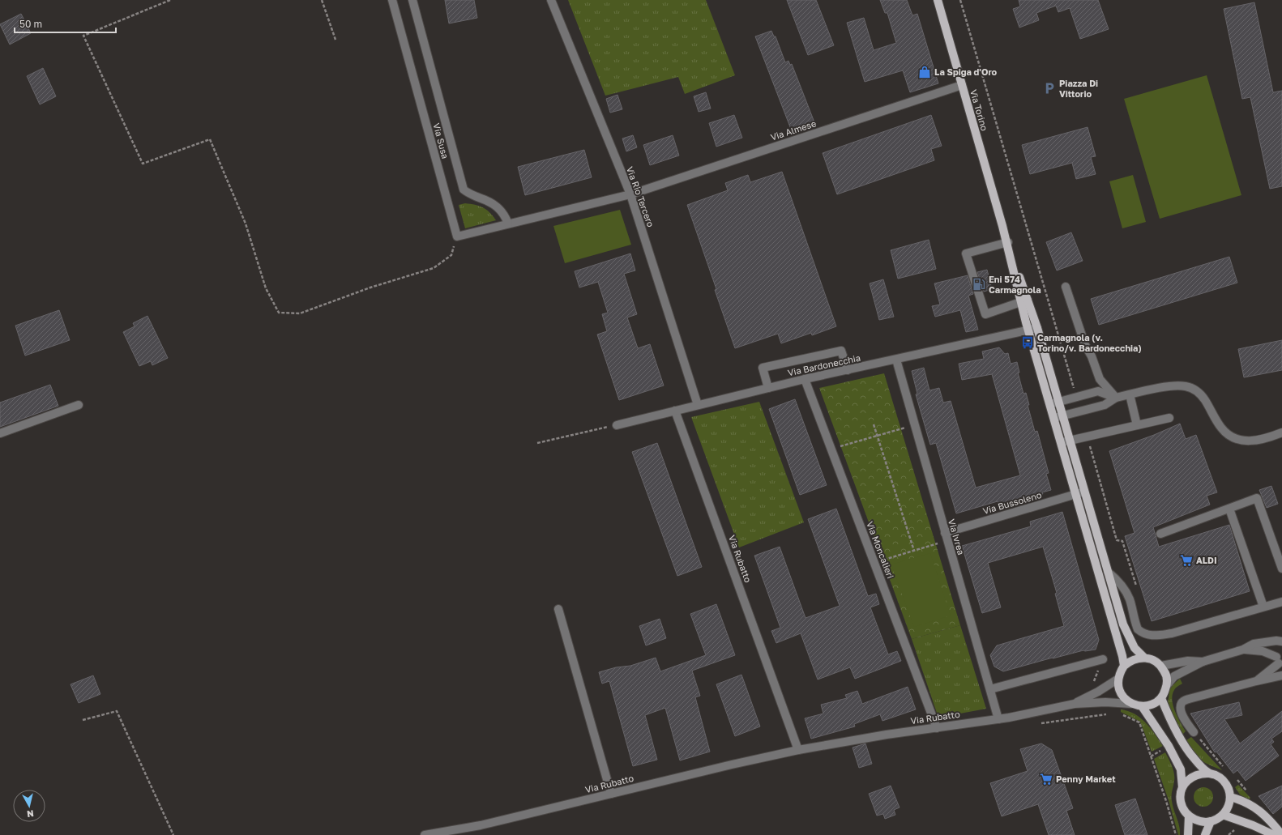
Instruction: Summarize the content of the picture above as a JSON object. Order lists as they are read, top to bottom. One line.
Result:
{"streets":{"main road":["Via Torino"],"street":["Via Almese","Via Susa","Via Rio Tercero","Via Bardonecchia","Via Bussoleno","Via Ivrea","Via Moncalieri","Via Rubatto"]},"crossings":[["Via Torino","Via Almese"],["Via Almese","Via Rio Tercero"],["Via Rio Tercero","Via Bardonecchia"],["Via Bardonecchia","Via Ivrea"],["Via Bardonecchia","Via Moncalieri"],["Via Bardonecchia","Via Rubatto"],["Via Bussoleno","Via Ivrea"],["Via Ivrea","Via Rubatto"],["Via Moncalieri","Via Rubatto"]],"places":{"shop":["La Spiga d'Oro"],"parking":["Piazza Di Vittorio"],"fuel station":["Eni 574 Carmagnola"],"bus stop":["Carmagnola (v. Torino/v. Bardonecchia)"],"supermarket":["ALDI","Penny Market"]},"scale_bar":"50 m","north":"bottom"}
